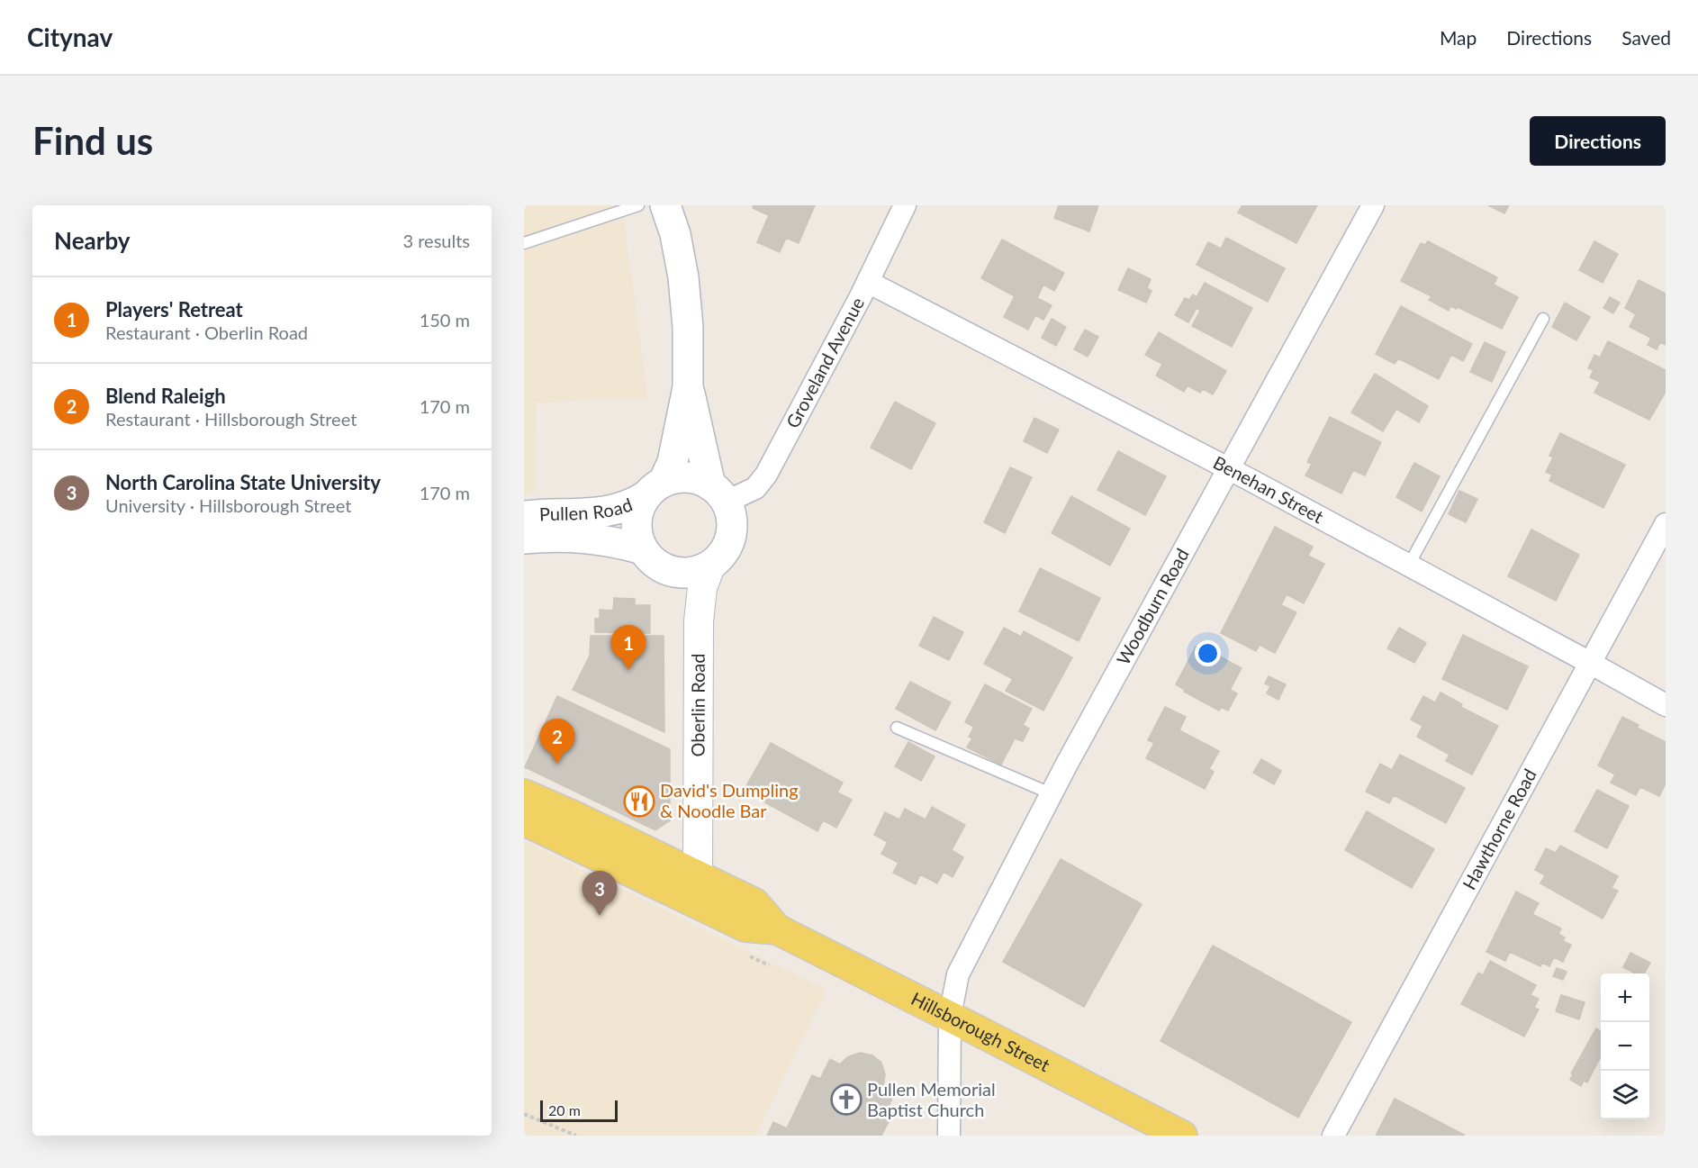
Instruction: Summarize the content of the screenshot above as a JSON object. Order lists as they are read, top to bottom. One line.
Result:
{"streets":{"main road":["Pullen Road","Hillsborough Street"],"street":["Groveland Avenue","Benehan Street","Woodburn Road","Oberlin Road","Hawthorne Road"]},"crossings":[["Groveland Avenue","Benehan Street"],["Groveland Avenue","Pullen Road"],["Groveland Avenue","Oberlin Road"],["Benehan Street","Woodburn Road"],["Benehan Street","Hawthorne Road"],["Pullen Road","Oberlin Road"],["Woodburn Road","Hillsborough Street"],["Oberlin Road","Hillsborough Street"]],"places":{"restaurant":["David's Dumpling & Noodle Bar"],"church":["Pullen Memorial Baptist Church"]},"scale_bar":"20 m","page":{"header":"Citynav","nav":["Map","Directions","Saved"],"buttons":"Directions","title":"Find us","heading":["Nearby","3 results"],"list":[{"mark":"1","name":"Players' Retreat","note":"Restaurant · Oberlin Road","value":"150 m"},{"mark":"2","name":"Blend Raleigh","note":"Restaurant · Hillsborough Street","value":"170 m"},{"mark":"3","name":"North Carolina State University","note":"University · Hillsborough Street","value":"170 m"}],"pins":["1","2","3"],"map_buttons":["+","−"],"scale":"20 m"}}
